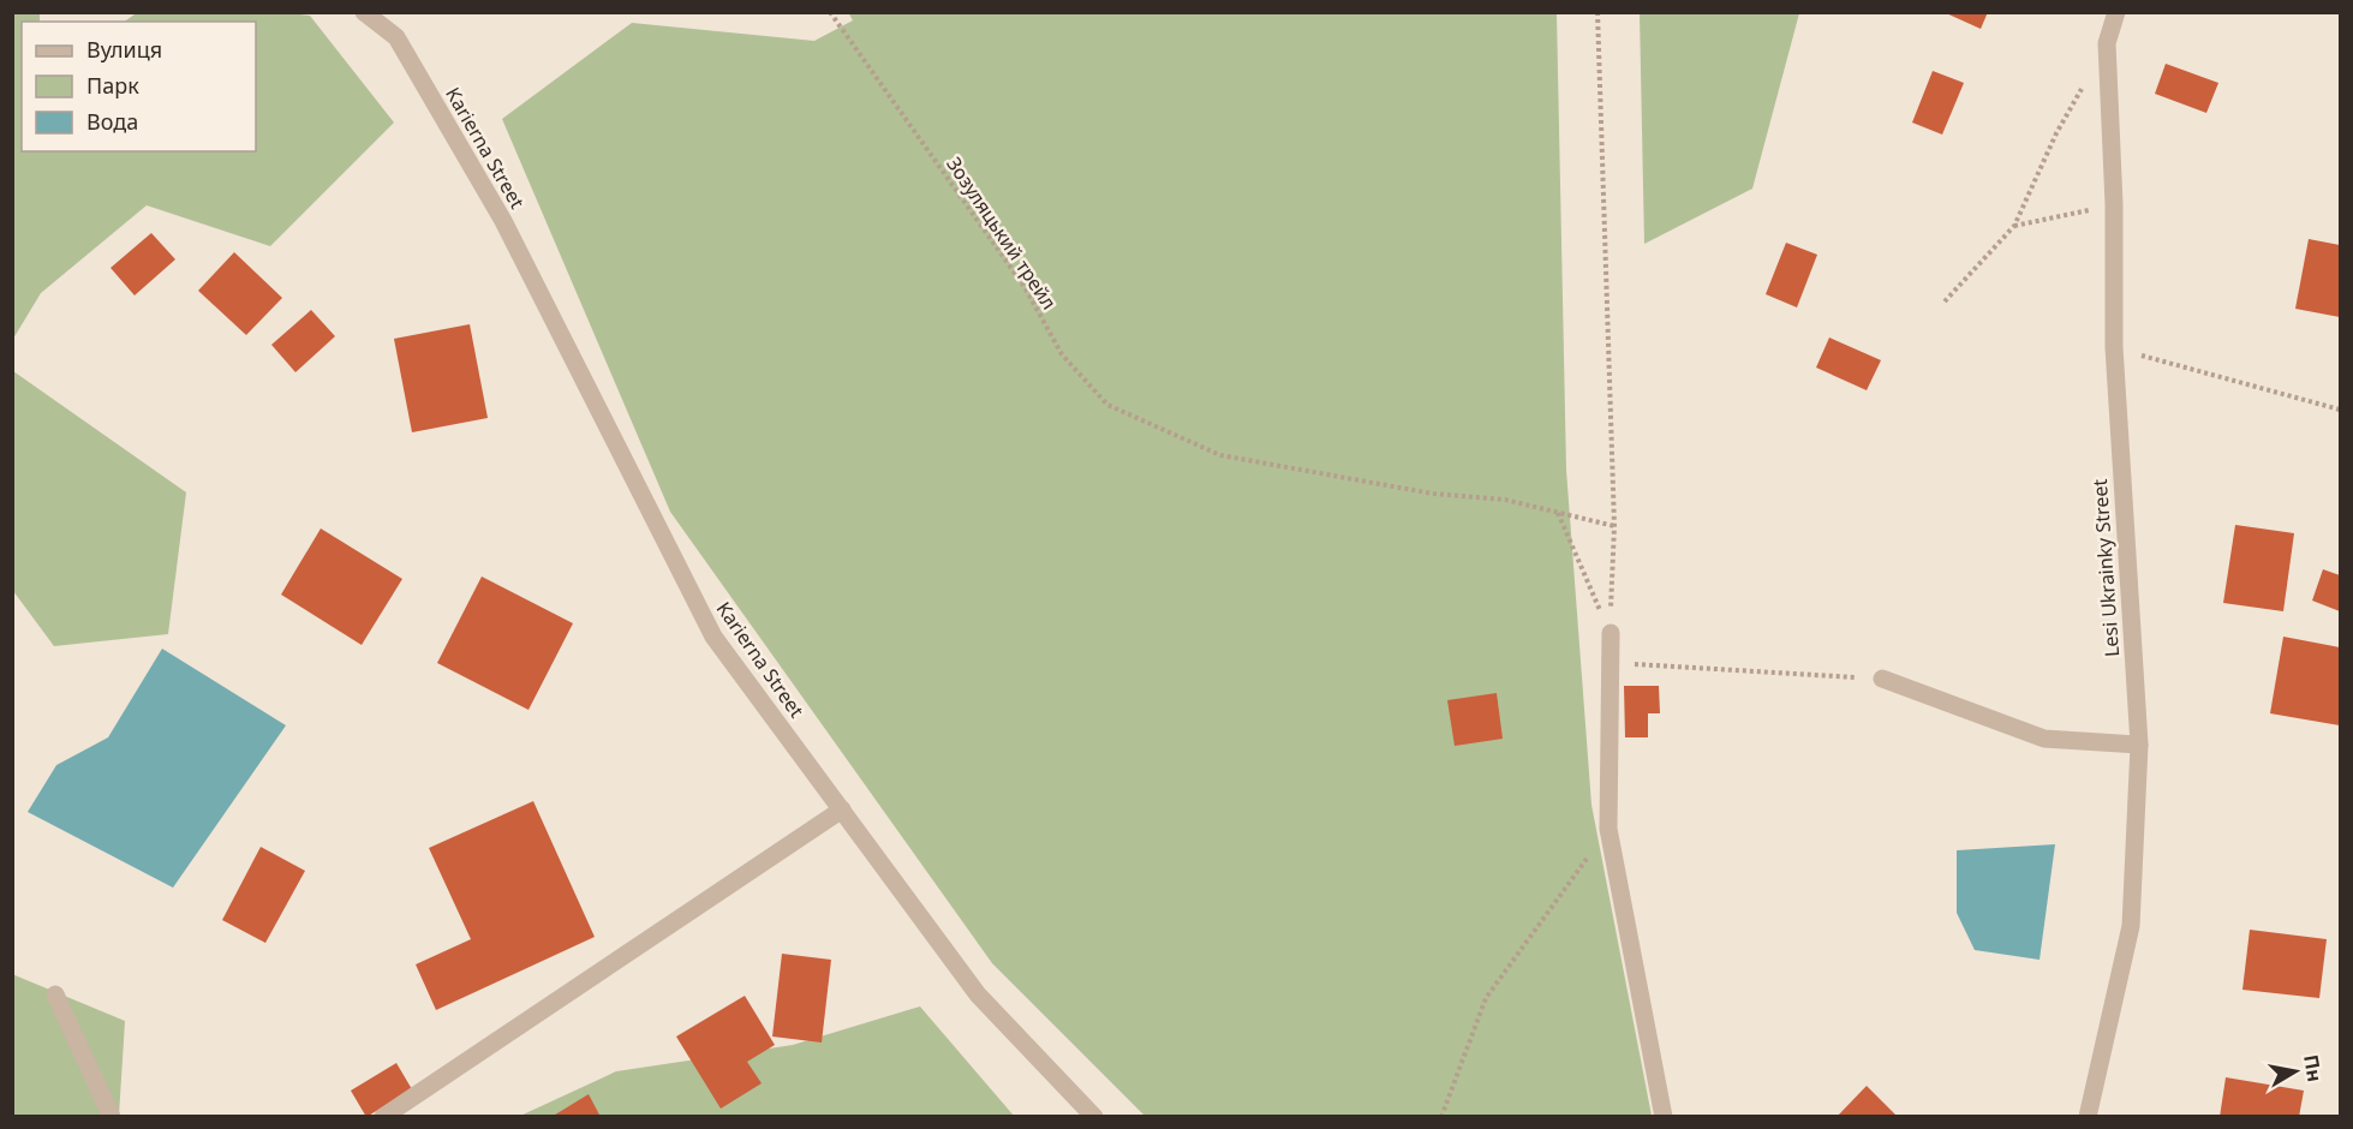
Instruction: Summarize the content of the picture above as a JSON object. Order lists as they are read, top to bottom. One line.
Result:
{"streets":{"street":["Karierna Street","Lesi Ukrainky Street"],"path":["Зозуляцький трейл"]},"legend":["Вулиця","Парк","Вода"],"north":"right"}
